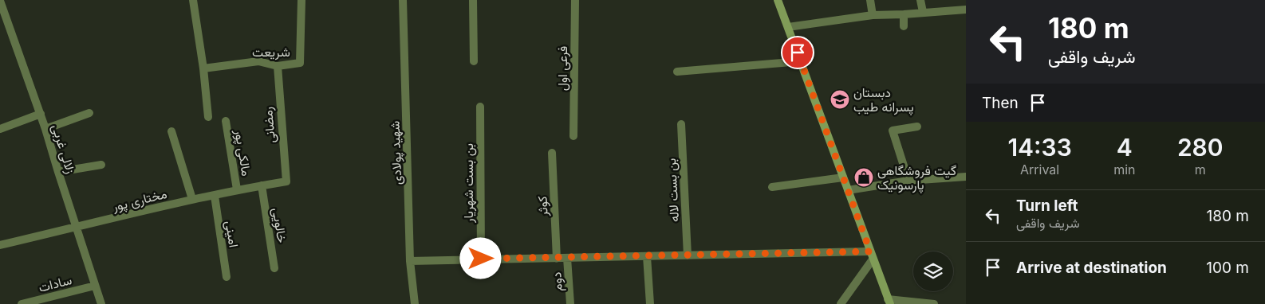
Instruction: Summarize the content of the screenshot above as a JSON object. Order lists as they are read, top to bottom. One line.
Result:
{"streets":{"street":["شریعت","فرعی اول","رمضانی","زلالی غربی","مالکی پور","شهید پولادی","بن بست شهریار","بن بست لاله","مختاری پور","کوثر","خالویی","امینی","دوم","سادات"]},"crossings":[["شریعت","رمضانی"],["رمضانی","مختاری پور"],["زلالی غربی","مختاری پور"],["زلالی غربی","سادات"],["مالکی پور","مختاری پور"],["مختاری پور","خالویی"],["مختاری پور","امینی"]],"places":{"school or university":["دبستان پسرانه طیب"],"shop":["گیت فروشگاهی پارسونیک"]},"page":{"turn":["180 m","شریف واقفی"],"then":"Then","eta":["14:33","Arrival","4","min","280","m"],"list":[{"name":"Turn left","note":"شریف واقفی","value":"180 m"},{"name":"Arrive at destination","value":"100 m"}]}}
